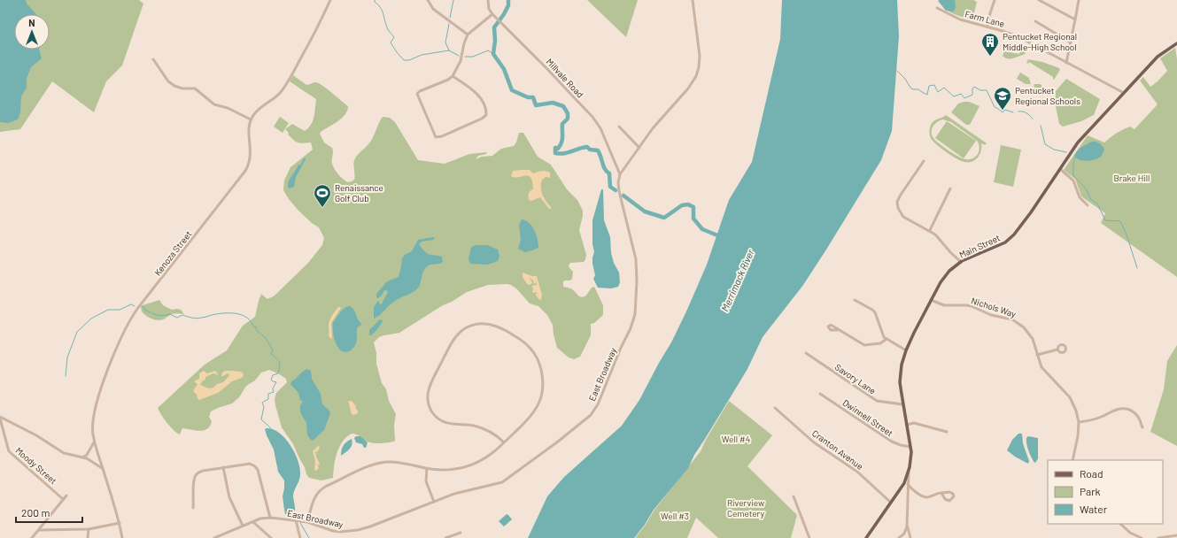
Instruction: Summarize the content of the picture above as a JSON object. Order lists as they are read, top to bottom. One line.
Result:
{"streets":{"main road":["Main Street"],"street":["Farm Lane","Millvale Road","Kenoza Street","Nichols Way","East Broadway","Savory Lane","Dwinnell Street","Cranton Avenue","Moody Street"]},"crossings":[["Farm Lane","Main Street"],["Millvale Road","East Broadway"],["Main Street","Nichols Way"],["Main Street","Savory Lane"],["Main Street","Dwinnell Street"],["Main Street","Cranton Avenue"]],"water":["Merrimack River"],"parks":["Brake Hill","Well #4","Riverview Cemetery","Well #3"],"places":{"building":["Pentucket Regional Middle-High School"],"school or university":["Pentucket Regional Schools"],"sports":["Renaissance Golf Club"]},"legend":["Road","Park","Water"],"scale_bar":"200 m","north":"top"}
